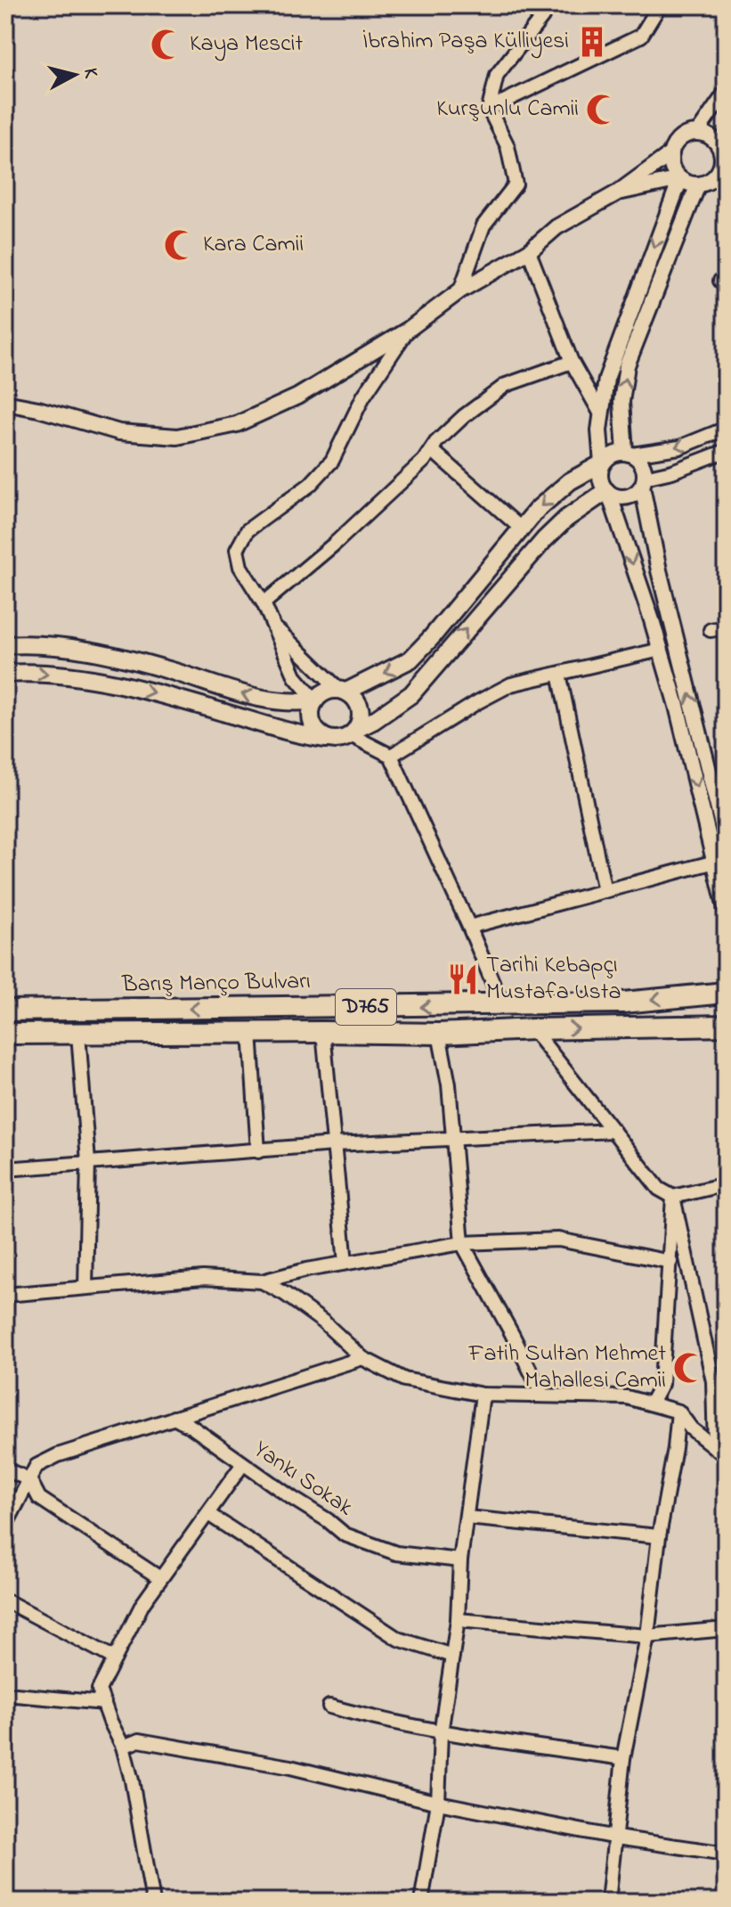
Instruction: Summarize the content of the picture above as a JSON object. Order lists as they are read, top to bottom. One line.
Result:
{"streets":{"highway":["Barış Manço Bulvarı","D765"],"street":["Yankı Sokak"]},"places":{"building":["İbrahim Paşa Külliyesi"],"mosque":["Kaya Mescit","Kurşunlu Camii","Kara Camii","Fatih Sultan Mehmet Mahallesi Camii"],"restaurant":["Tarihi Kebapçı Mustafa Usta"]},"north":"right"}
